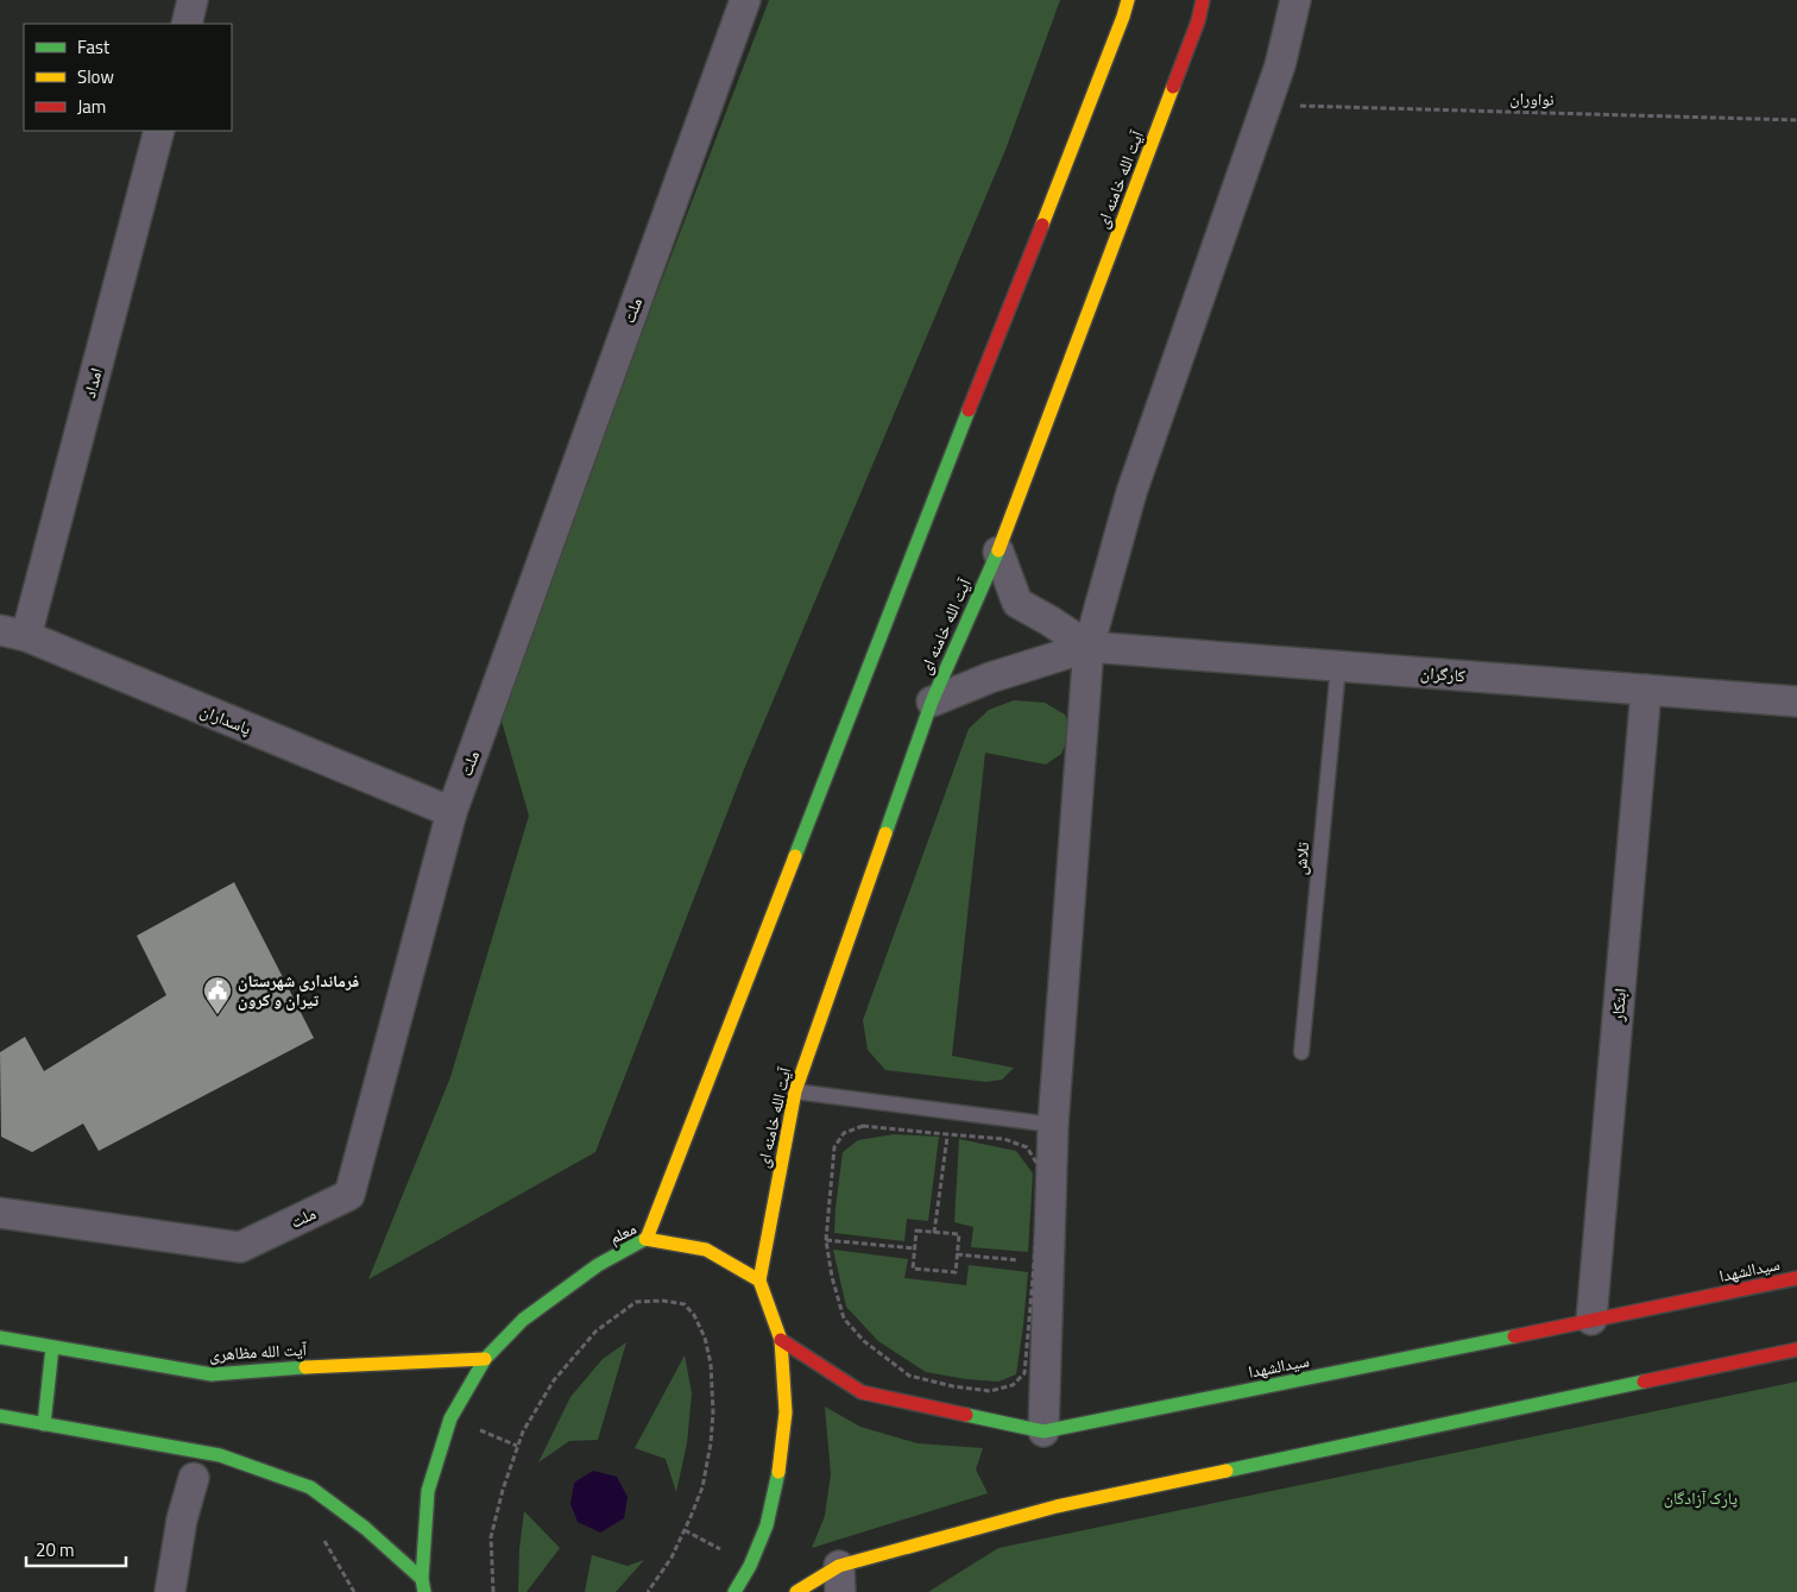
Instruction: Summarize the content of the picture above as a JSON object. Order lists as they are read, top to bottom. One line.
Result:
{"streets":{"main road":["آیت الله خامنه ای","معلم","سیدالشهدا","آیت الله مظاهری"],"street":["ملت","امداد","کارگران","پاسداران","ابتکار"],"lane":["تلاش"],"path":["نواوران"]},"crossings":[["آیت الله خامنه ای","معلم"],["ملت","پاسداران"],["امداد","پاسداران"],["کارگران","تلاش"],["کارگران","ابتکار"],["ابتکار","سیدالشهدا"],["معلم","آیت الله مظاهری"]],"parks":["پارک آزادگان"],"places":{"public building":["فرمانداری شهرستان تیران و کرون"]},"legend":["Fast","Slow","Jam"],"scale_bar":"20 m"}
